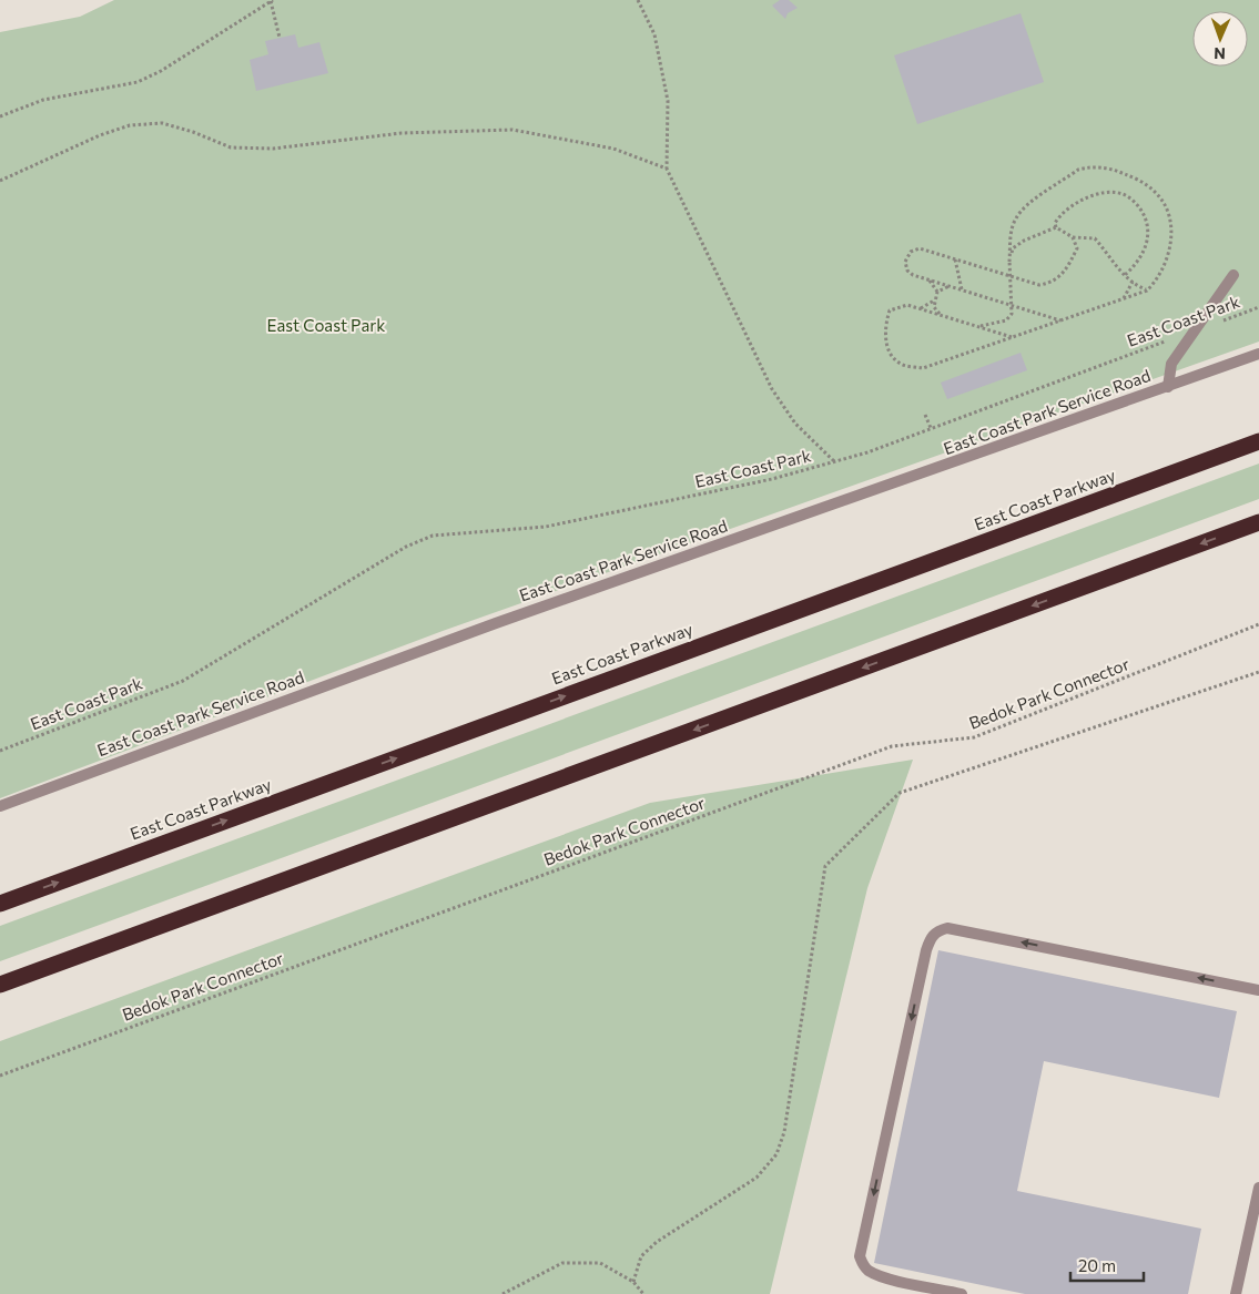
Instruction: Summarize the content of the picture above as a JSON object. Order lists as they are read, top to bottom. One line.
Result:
{"streets":{"highway":["East Coast Parkway"],"street":["East Coast Park Service Road"],"path":["East Coast Park","Bedok Park Connector"]},"parks":["East Coast Park"],"scale_bar":"20 m","north":"bottom"}
